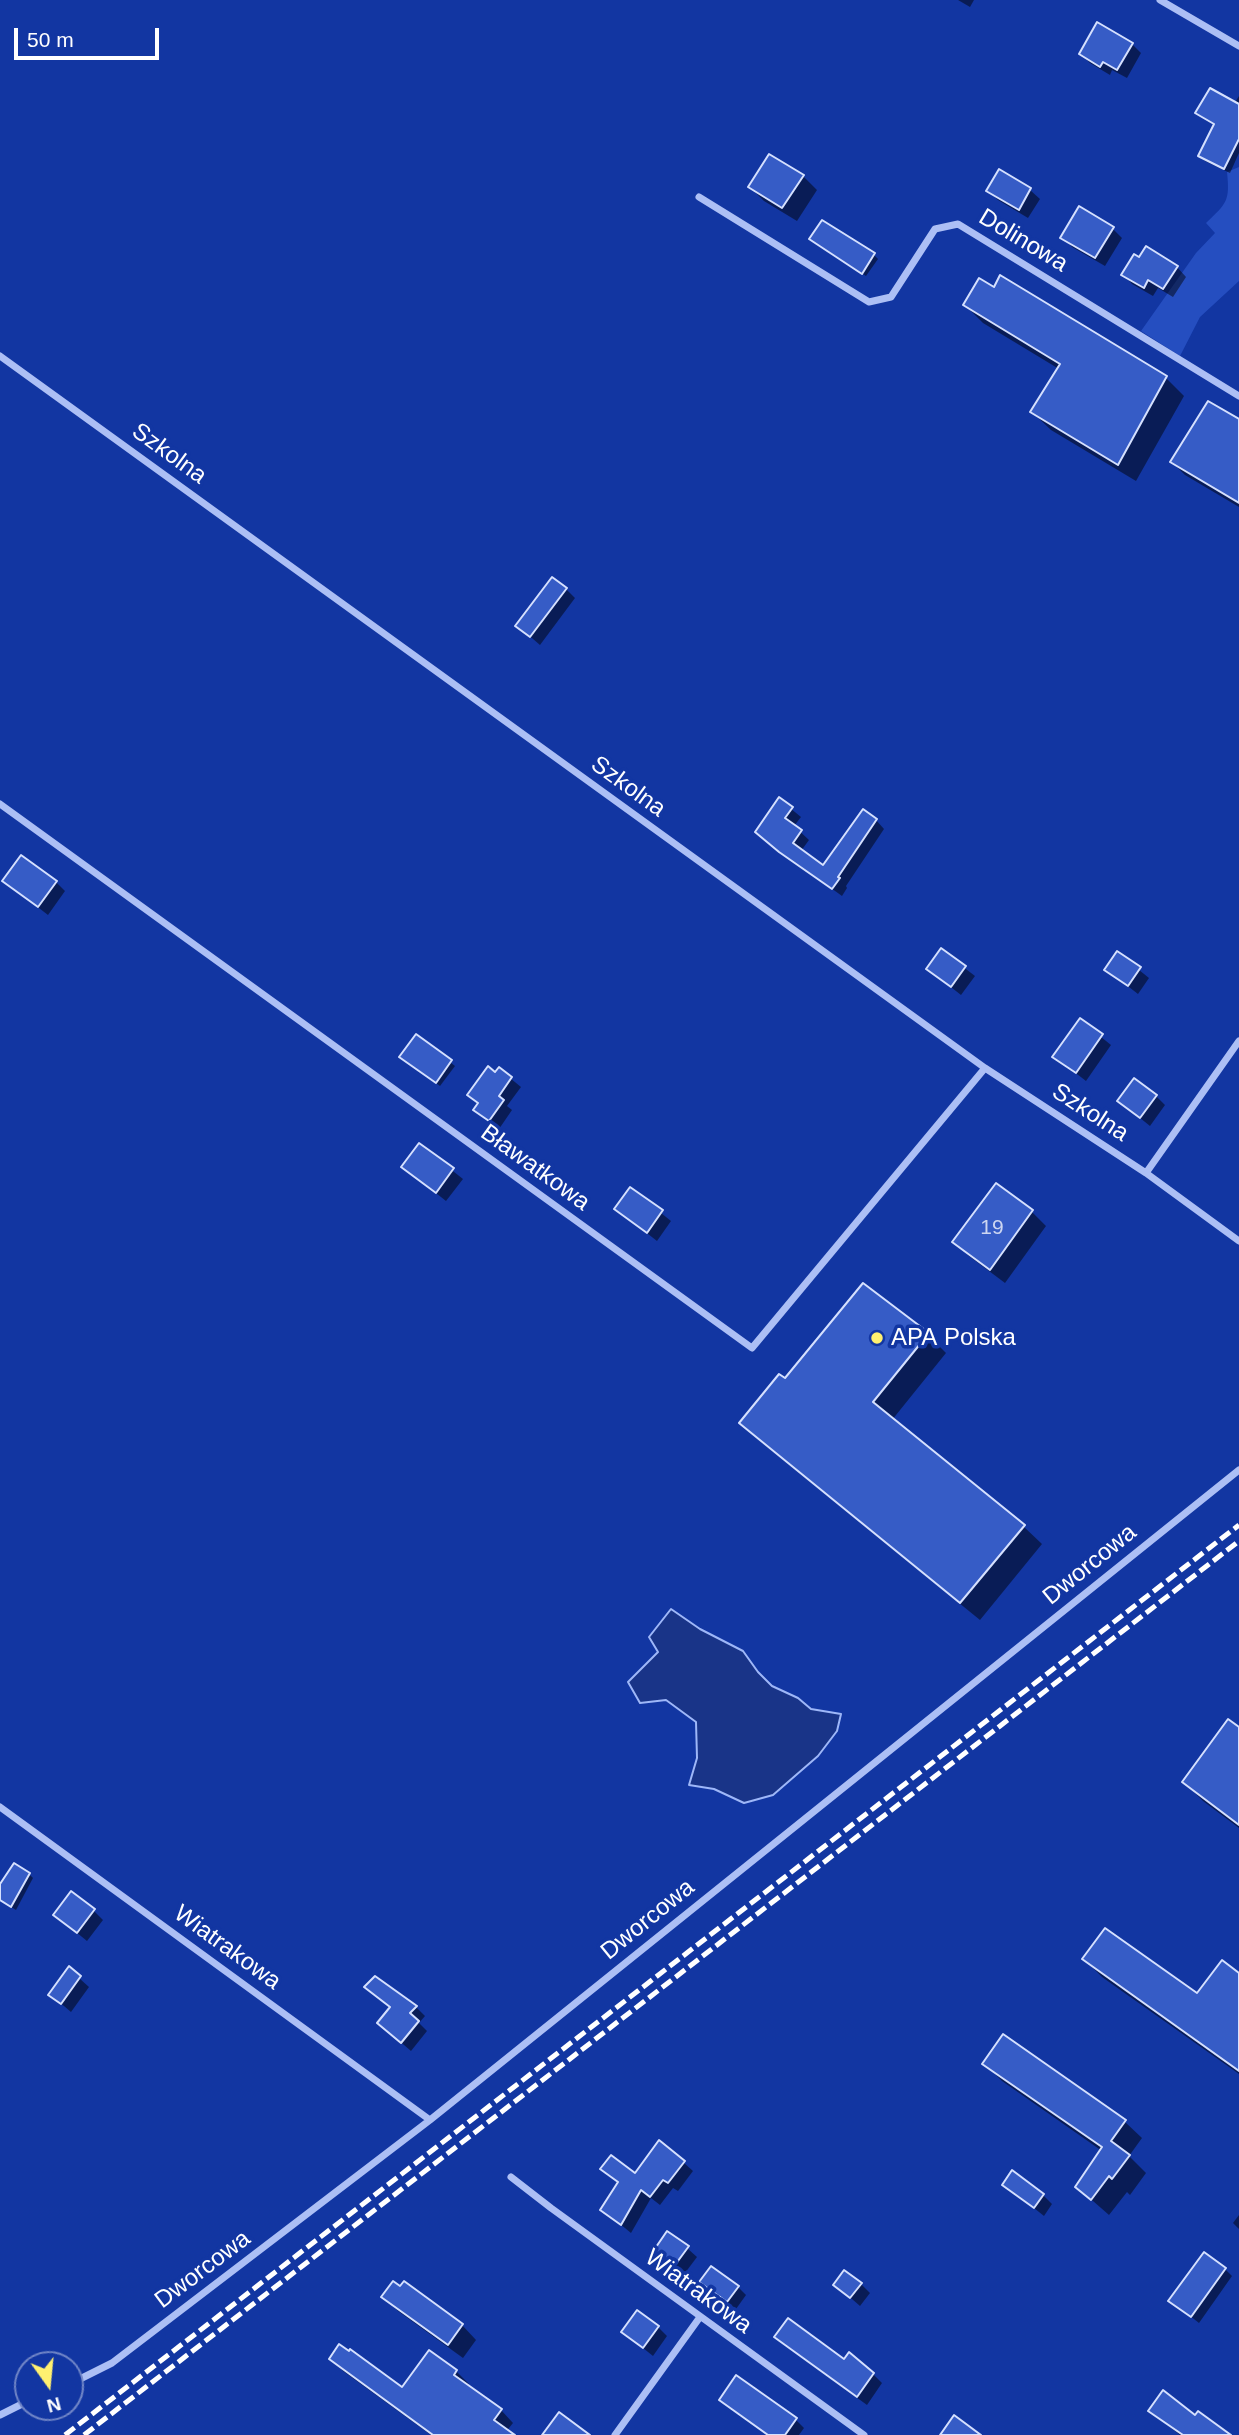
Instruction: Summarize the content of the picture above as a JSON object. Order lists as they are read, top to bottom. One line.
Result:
{"streets":{"street":["Dolinowa","Szkolna","Bławatkowa","Dworcowa","Wiatrakowa"]},"crossings":[["Szkolna","Bławatkowa"],["Dworcowa","Wiatrakowa"]],"places":["APA Polska"],"house_numbers":["19"],"scale_bar":"50 m","north":"bottom"}
